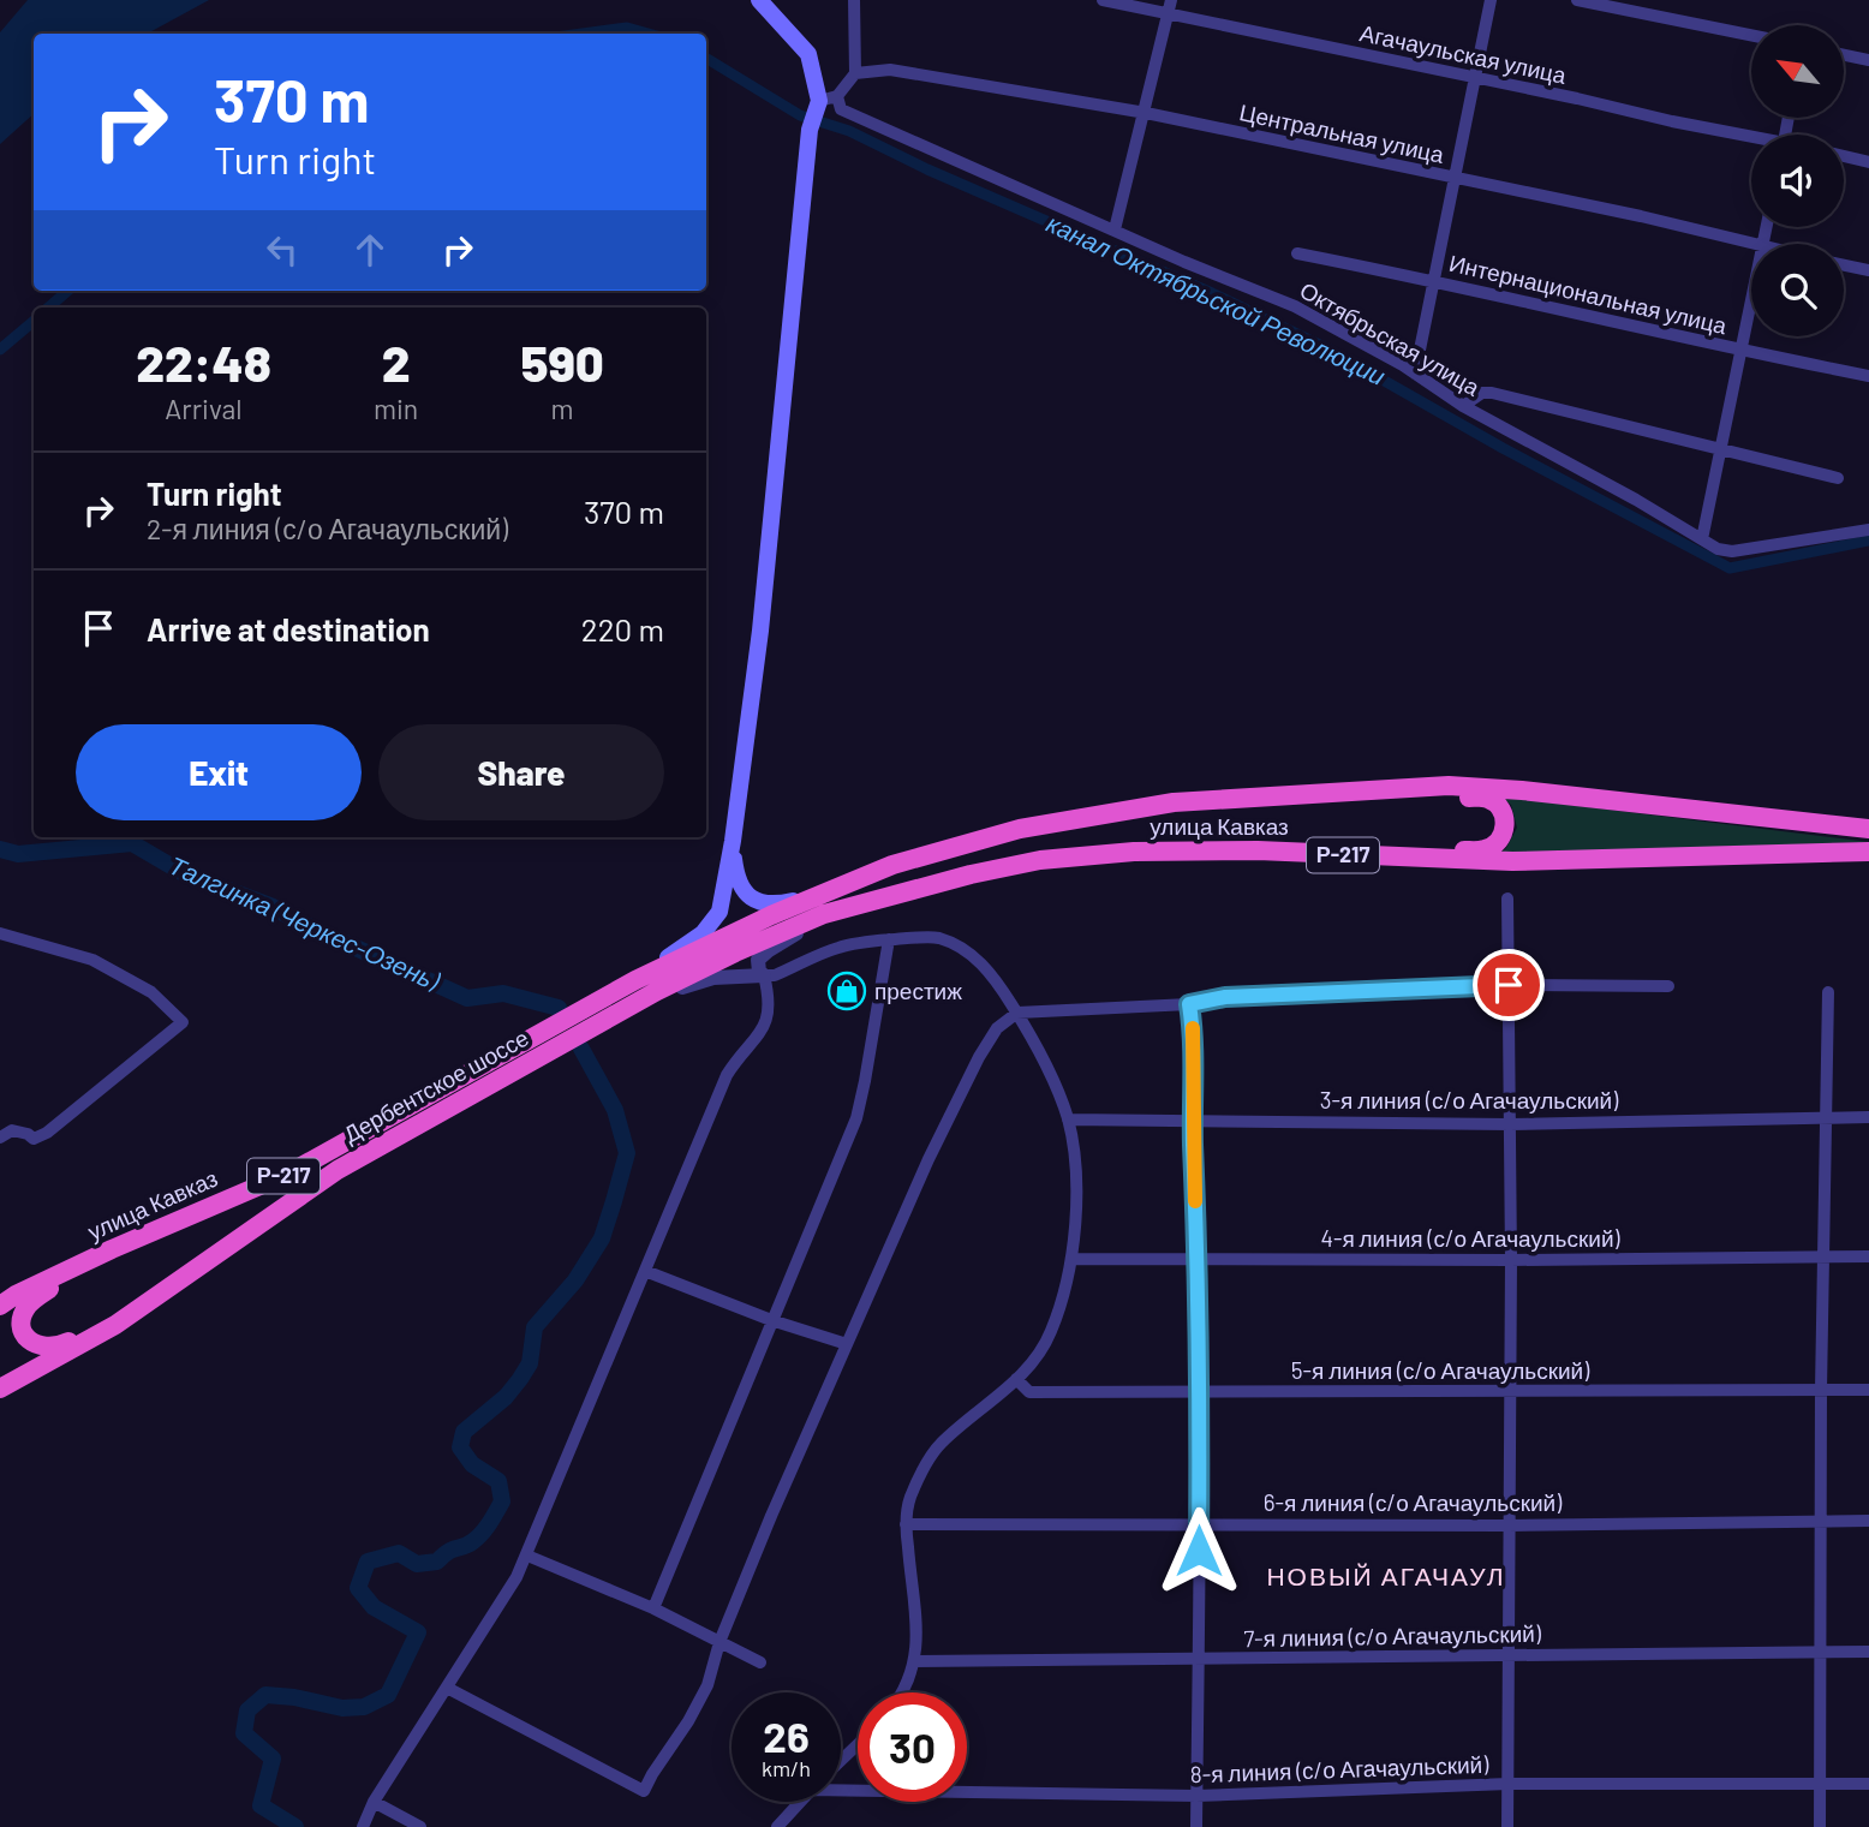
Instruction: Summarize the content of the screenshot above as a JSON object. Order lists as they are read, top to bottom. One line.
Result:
{"streets":{"highway":["улица Кавказ","Р-217","Дербентское шоссе"],"street":["Агачаульская улица","Центральная улица","Интернациональная улица","Октябрьская улица","3-я линия (с/о Агачаульский)","4-я линия (с/о Агачаульский)","5-я линия (с/о Агачаульский)","6-я линия (с/о Агачаульский)","7-я линия (с/о Агачаульский)","8-я линия (с/о Агачаульский)"]},"crossings":[["улица Кавказ","Дербентское шоссе"]],"districts":["НОВЫЙ АГАЧАУЛ"],"water":["канал Октябрьской Революции","Талгинка (Черкес-Озень)"],"places":{"shop":["престиж"]},"north":"top left","page":{"turn":["370 m","Turn right"],"eta":["22:48","Arrival","2","min","590","m"],"list":[{"name":"Turn right","note":"2-я линия (с/о Агачаульский)","value":"370 m"},{"name":"Arrive at destination","value":"220 m"}],"buttons":["Exit","Share"],"speed":"26 km/h","limit":"30"}}
